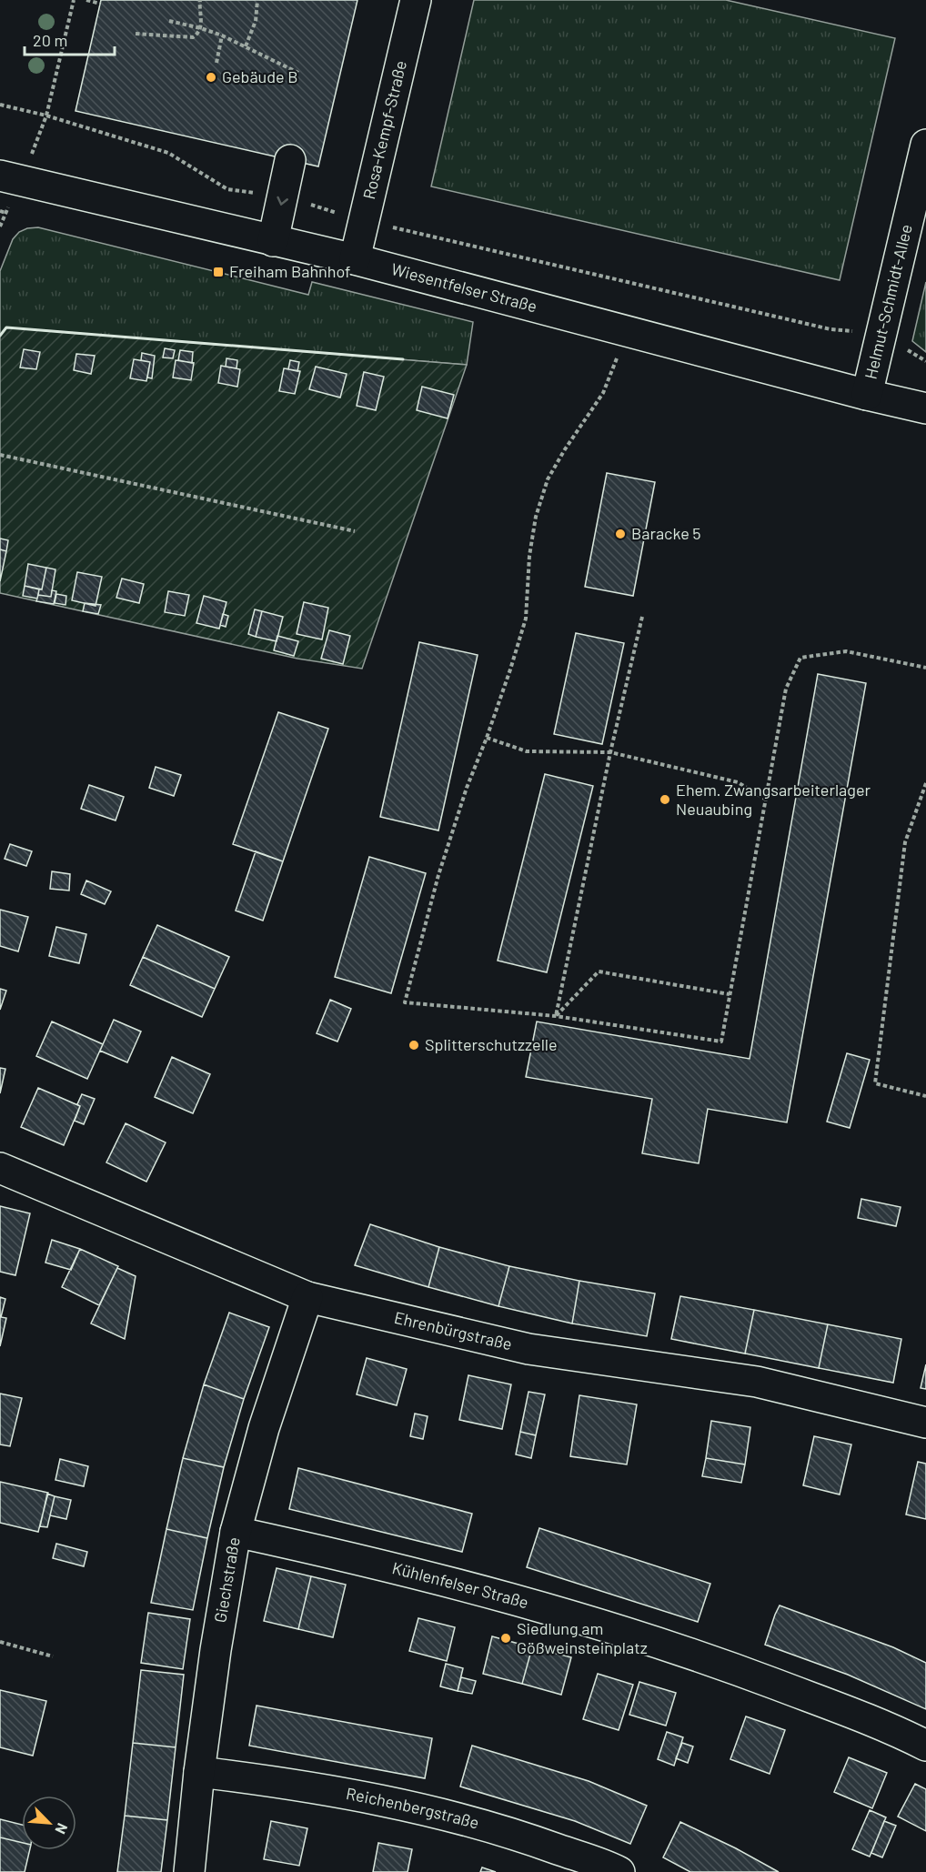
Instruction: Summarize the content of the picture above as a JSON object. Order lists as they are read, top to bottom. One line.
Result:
{"streets":{"street":["Rosa-Kempf-Straße","Wiesentfelser Straße","Helmut-Schmidt-Allee","Ehrenbürgstraße","Giechstraße","Kühlenfelser Straße","Reichenbergstraße"]},"crossings":[["Rosa-Kempf-Straße","Wiesentfelser Straße"],["Wiesentfelser Straße","Helmut-Schmidt-Allee"],["Ehrenbürgstraße","Giechstraße"],["Giechstraße","Kühlenfelser Straße"],["Giechstraße","Reichenbergstraße"]],"places":{"other":["Gebäude B","Baracke 5","Ehem. Zwangsarbeiterlager Neuaubing","Splitterschutzzelle","Siedlung am Gößweinsteinplatz"],"transit":["Freiham Bahnhof"]},"scale_bar":"20 m","north":"bottom right"}
